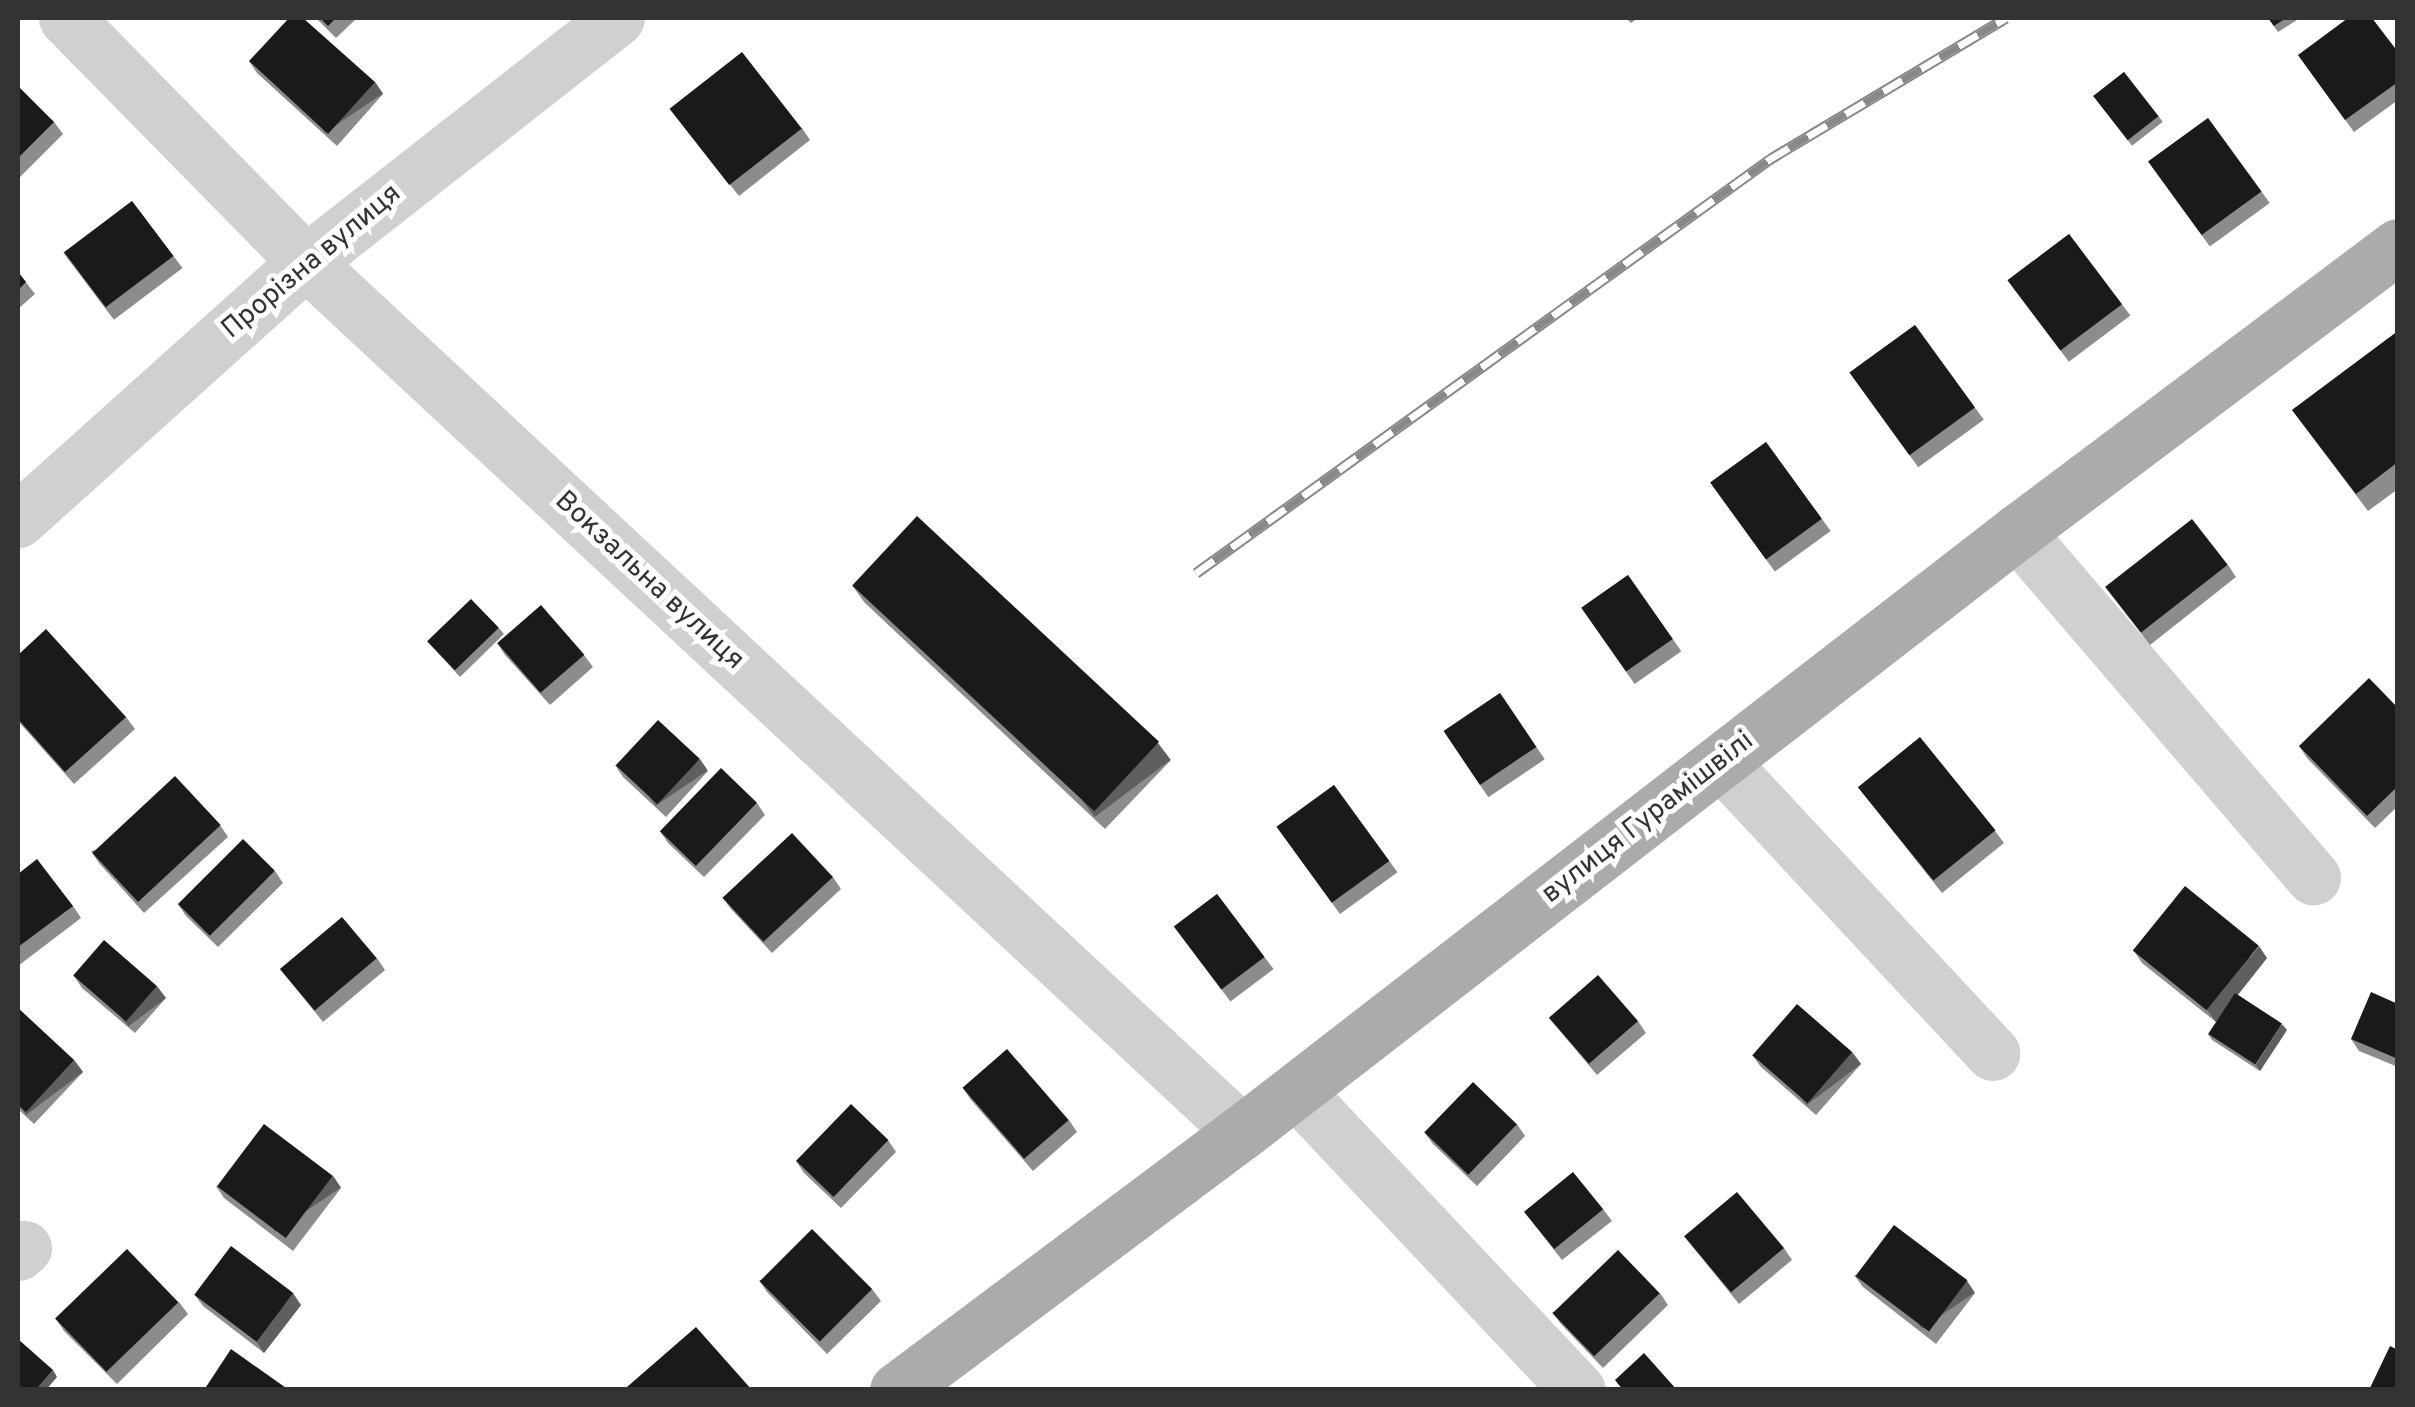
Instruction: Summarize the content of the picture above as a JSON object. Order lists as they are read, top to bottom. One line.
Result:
{"streets":{"main road":["вулиця Гурамішвілі"],"street":["Прорізна вулиця","Вокзальна вулиця"]},"crossings":[["Прорізна вулиця","Вокзальна вулиця"],["Вокзальна вулиця","вулиця Гурамішвілі"]]}
